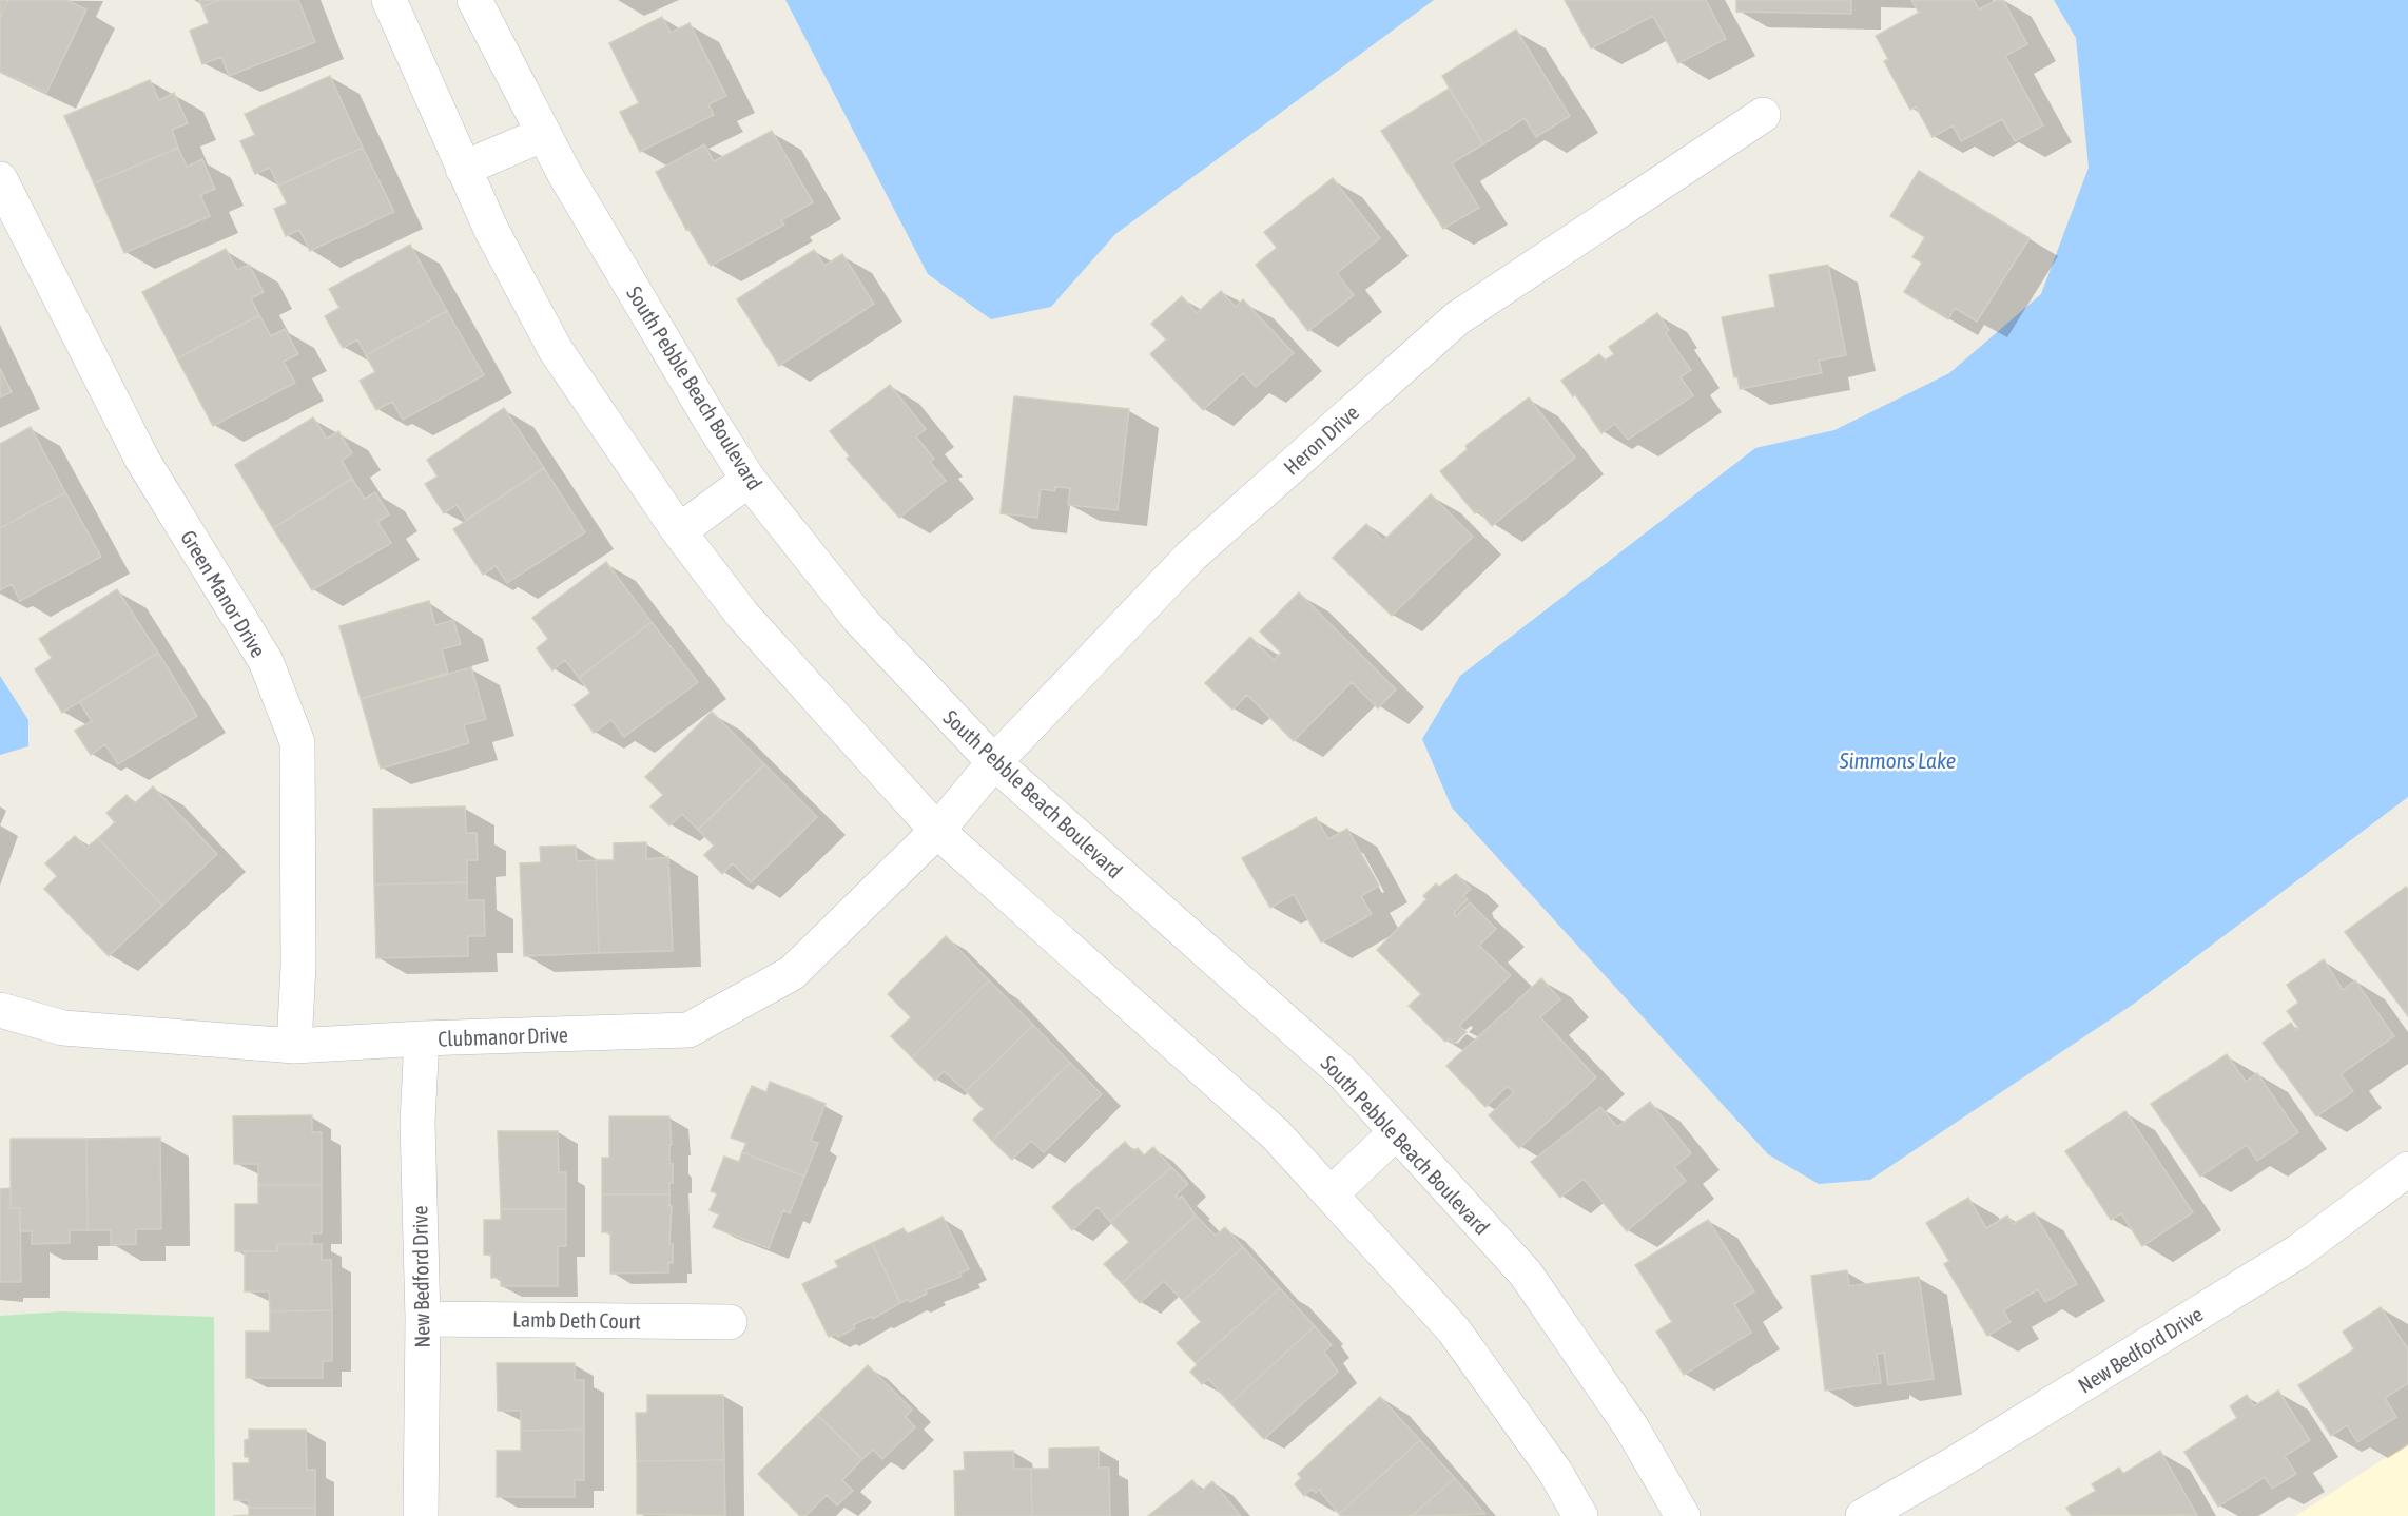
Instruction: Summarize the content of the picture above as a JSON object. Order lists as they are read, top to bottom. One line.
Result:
{"streets":{"street":["South Pebble Beach Boulevard","Heron Drive","Green Manor Drive","Clubmanor Drive","New Bedford Drive","Lamb Deth Court"]},"crossings":[["South Pebble Beach Boulevard","Heron Drive"],["Heron Drive","Clubmanor Drive"],["Green Manor Drive","Clubmanor Drive"],["Clubmanor Drive","New Bedford Drive"],["New Bedford Drive","Lamb Deth Court"]],"water":["Simmons Lake"]}
